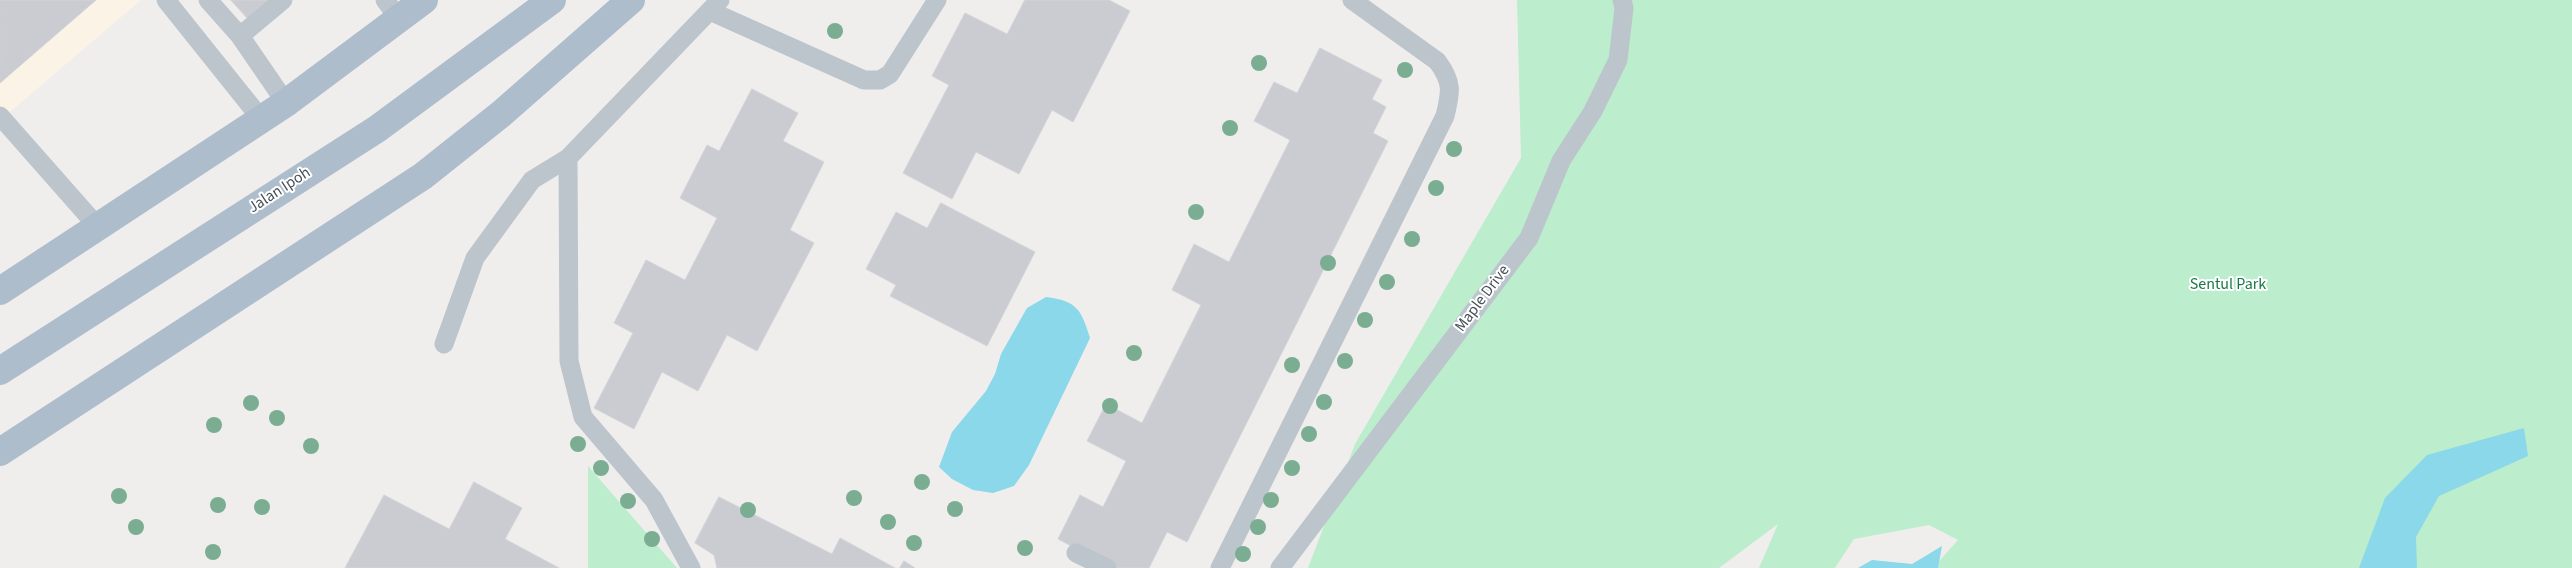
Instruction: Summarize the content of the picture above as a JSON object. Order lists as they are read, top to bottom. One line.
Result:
{"streets":{"main road":["Jalan Ipoh"],"lane":["Maple Drive"]},"parks":["Sentul Park"]}
